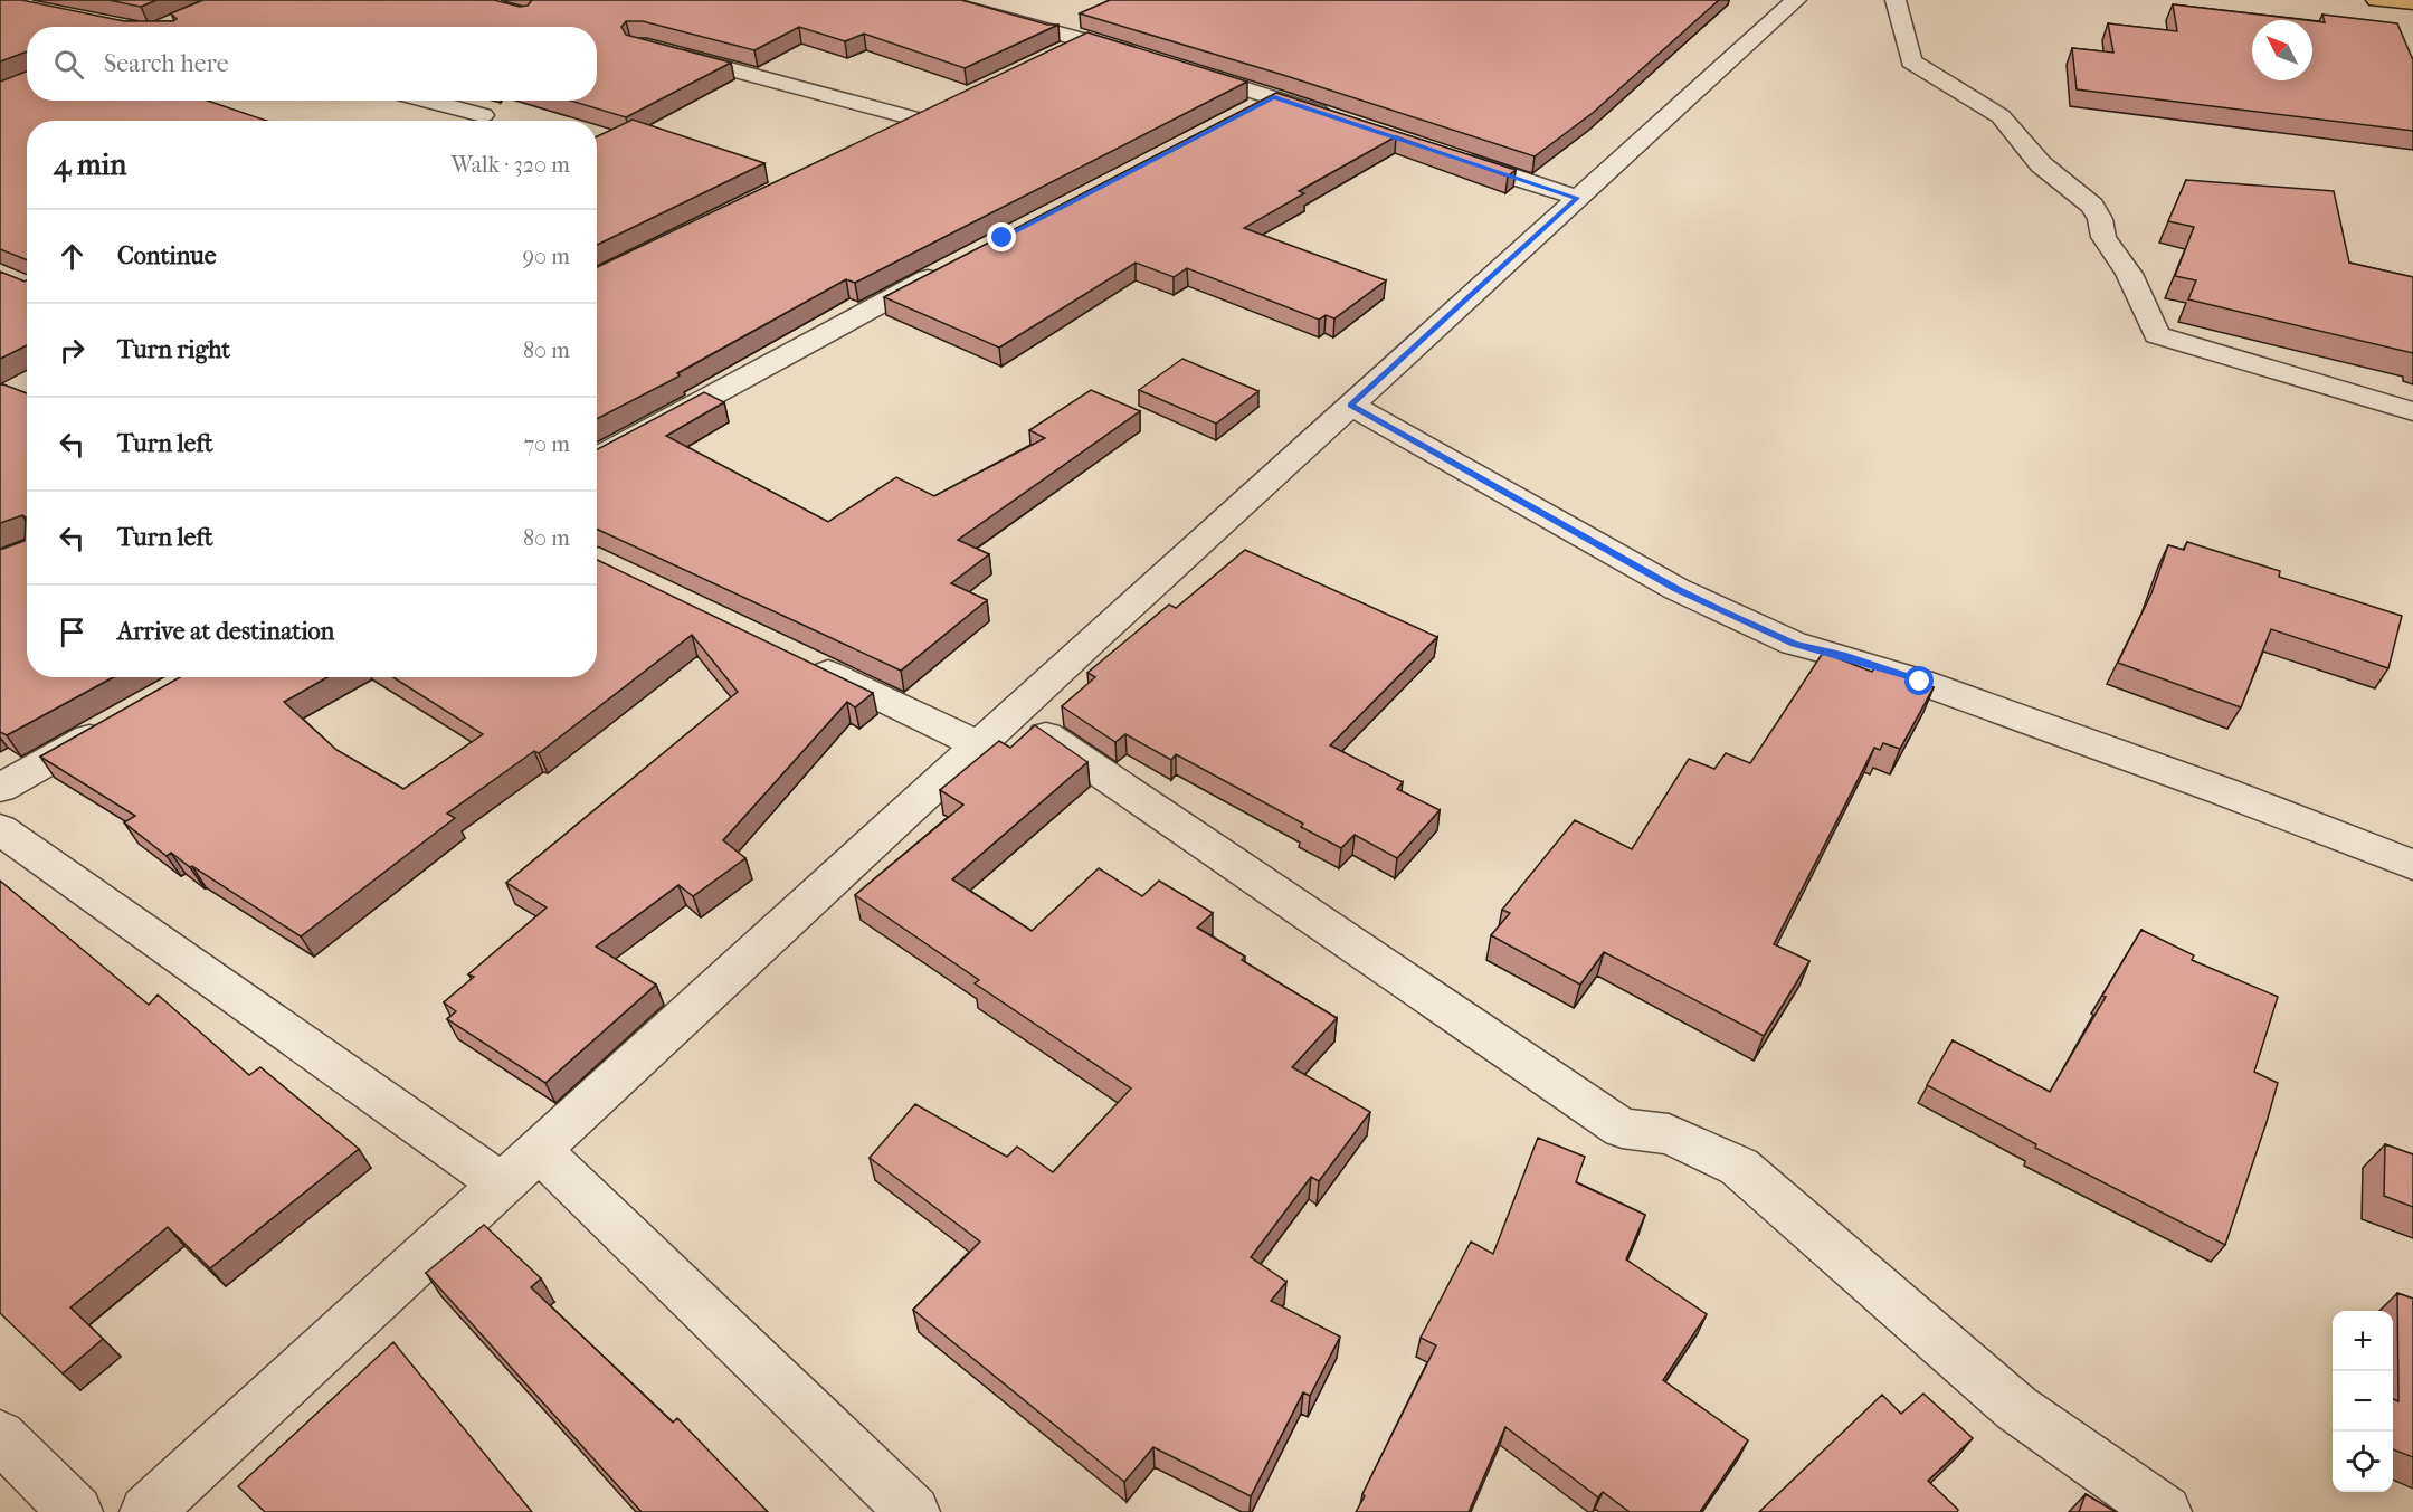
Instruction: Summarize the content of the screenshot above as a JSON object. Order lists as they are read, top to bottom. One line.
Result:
{"north":"top left","page":{"search":"Search here","heading":["4 min","Walk · 320 m"],"list":[["Continue","90 m"],["Turn right","80 m"],["Turn left","70 m"],["Turn left","80 m"],"Arrive at destination"],"map_buttons":["+","−"]}}
